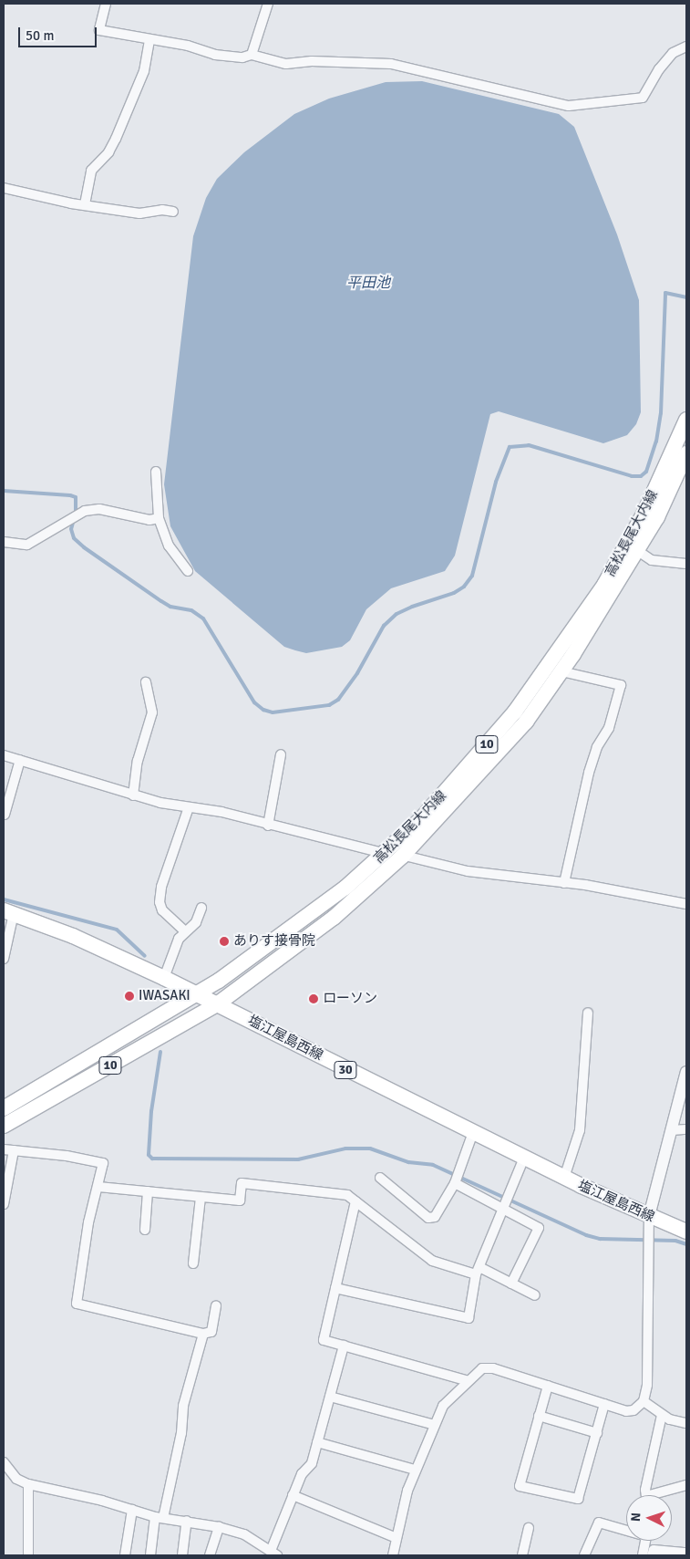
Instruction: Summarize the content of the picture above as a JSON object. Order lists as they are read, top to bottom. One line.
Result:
{"streets":{"main road":["高松長尾大内線","10","塩江屋島西線","30"]},"crossings":[["高松長尾大内線","塩江屋島西線"]],"water":["平田池"],"places":["ありす接骨院","IWASAKI","ローソン"],"scale_bar":"50 m","north":"left"}
